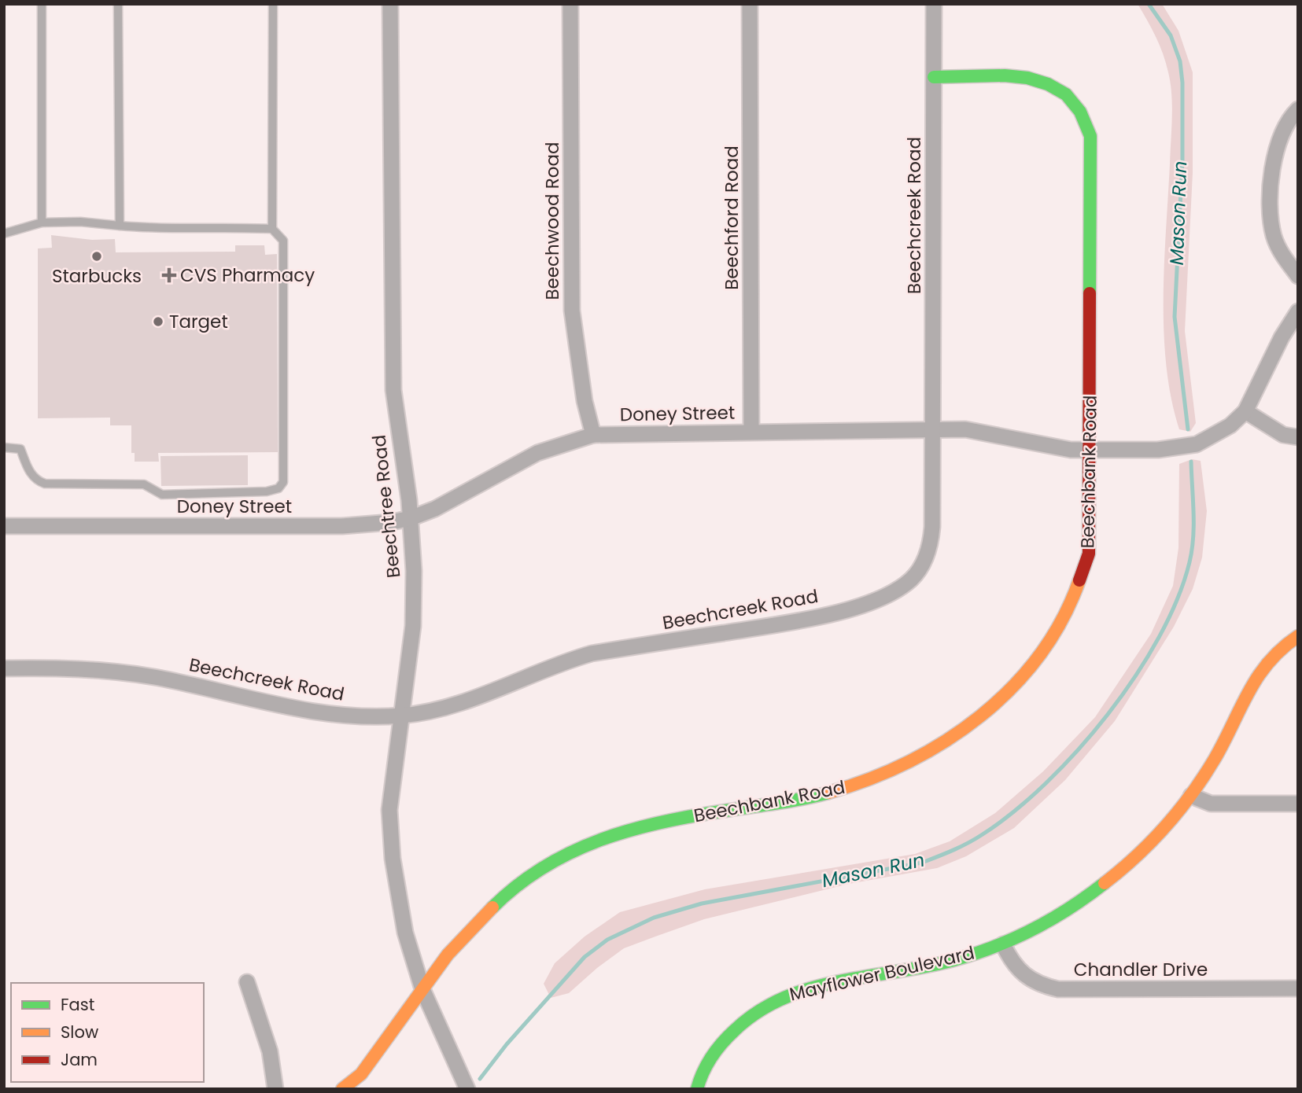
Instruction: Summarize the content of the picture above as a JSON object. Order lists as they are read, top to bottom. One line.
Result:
{"streets":{"street":["Beechcreek Road","Beechford Road","Beechwood Road","Doney Street","Beechbank Road","Beechtree Road","Chandler Drive","Mayflower Boulevard"]},"crossings":[["Beechcreek Road","Doney Street"],["Beechcreek Road","Beechbank Road"],["Beechcreek Road","Beechtree Road"],["Beechford Road","Doney Street"],["Beechwood Road","Doney Street"],["Doney Street","Beechbank Road"],["Doney Street","Beechtree Road"],["Beechbank Road","Beechtree Road"],["Chandler Drive","Mayflower Boulevard"]],"water":["Mason Run"],"places":{"other":["Starbucks","Target"],"health":["CVS Pharmacy"]},"legend":["Fast","Slow","Jam"]}
